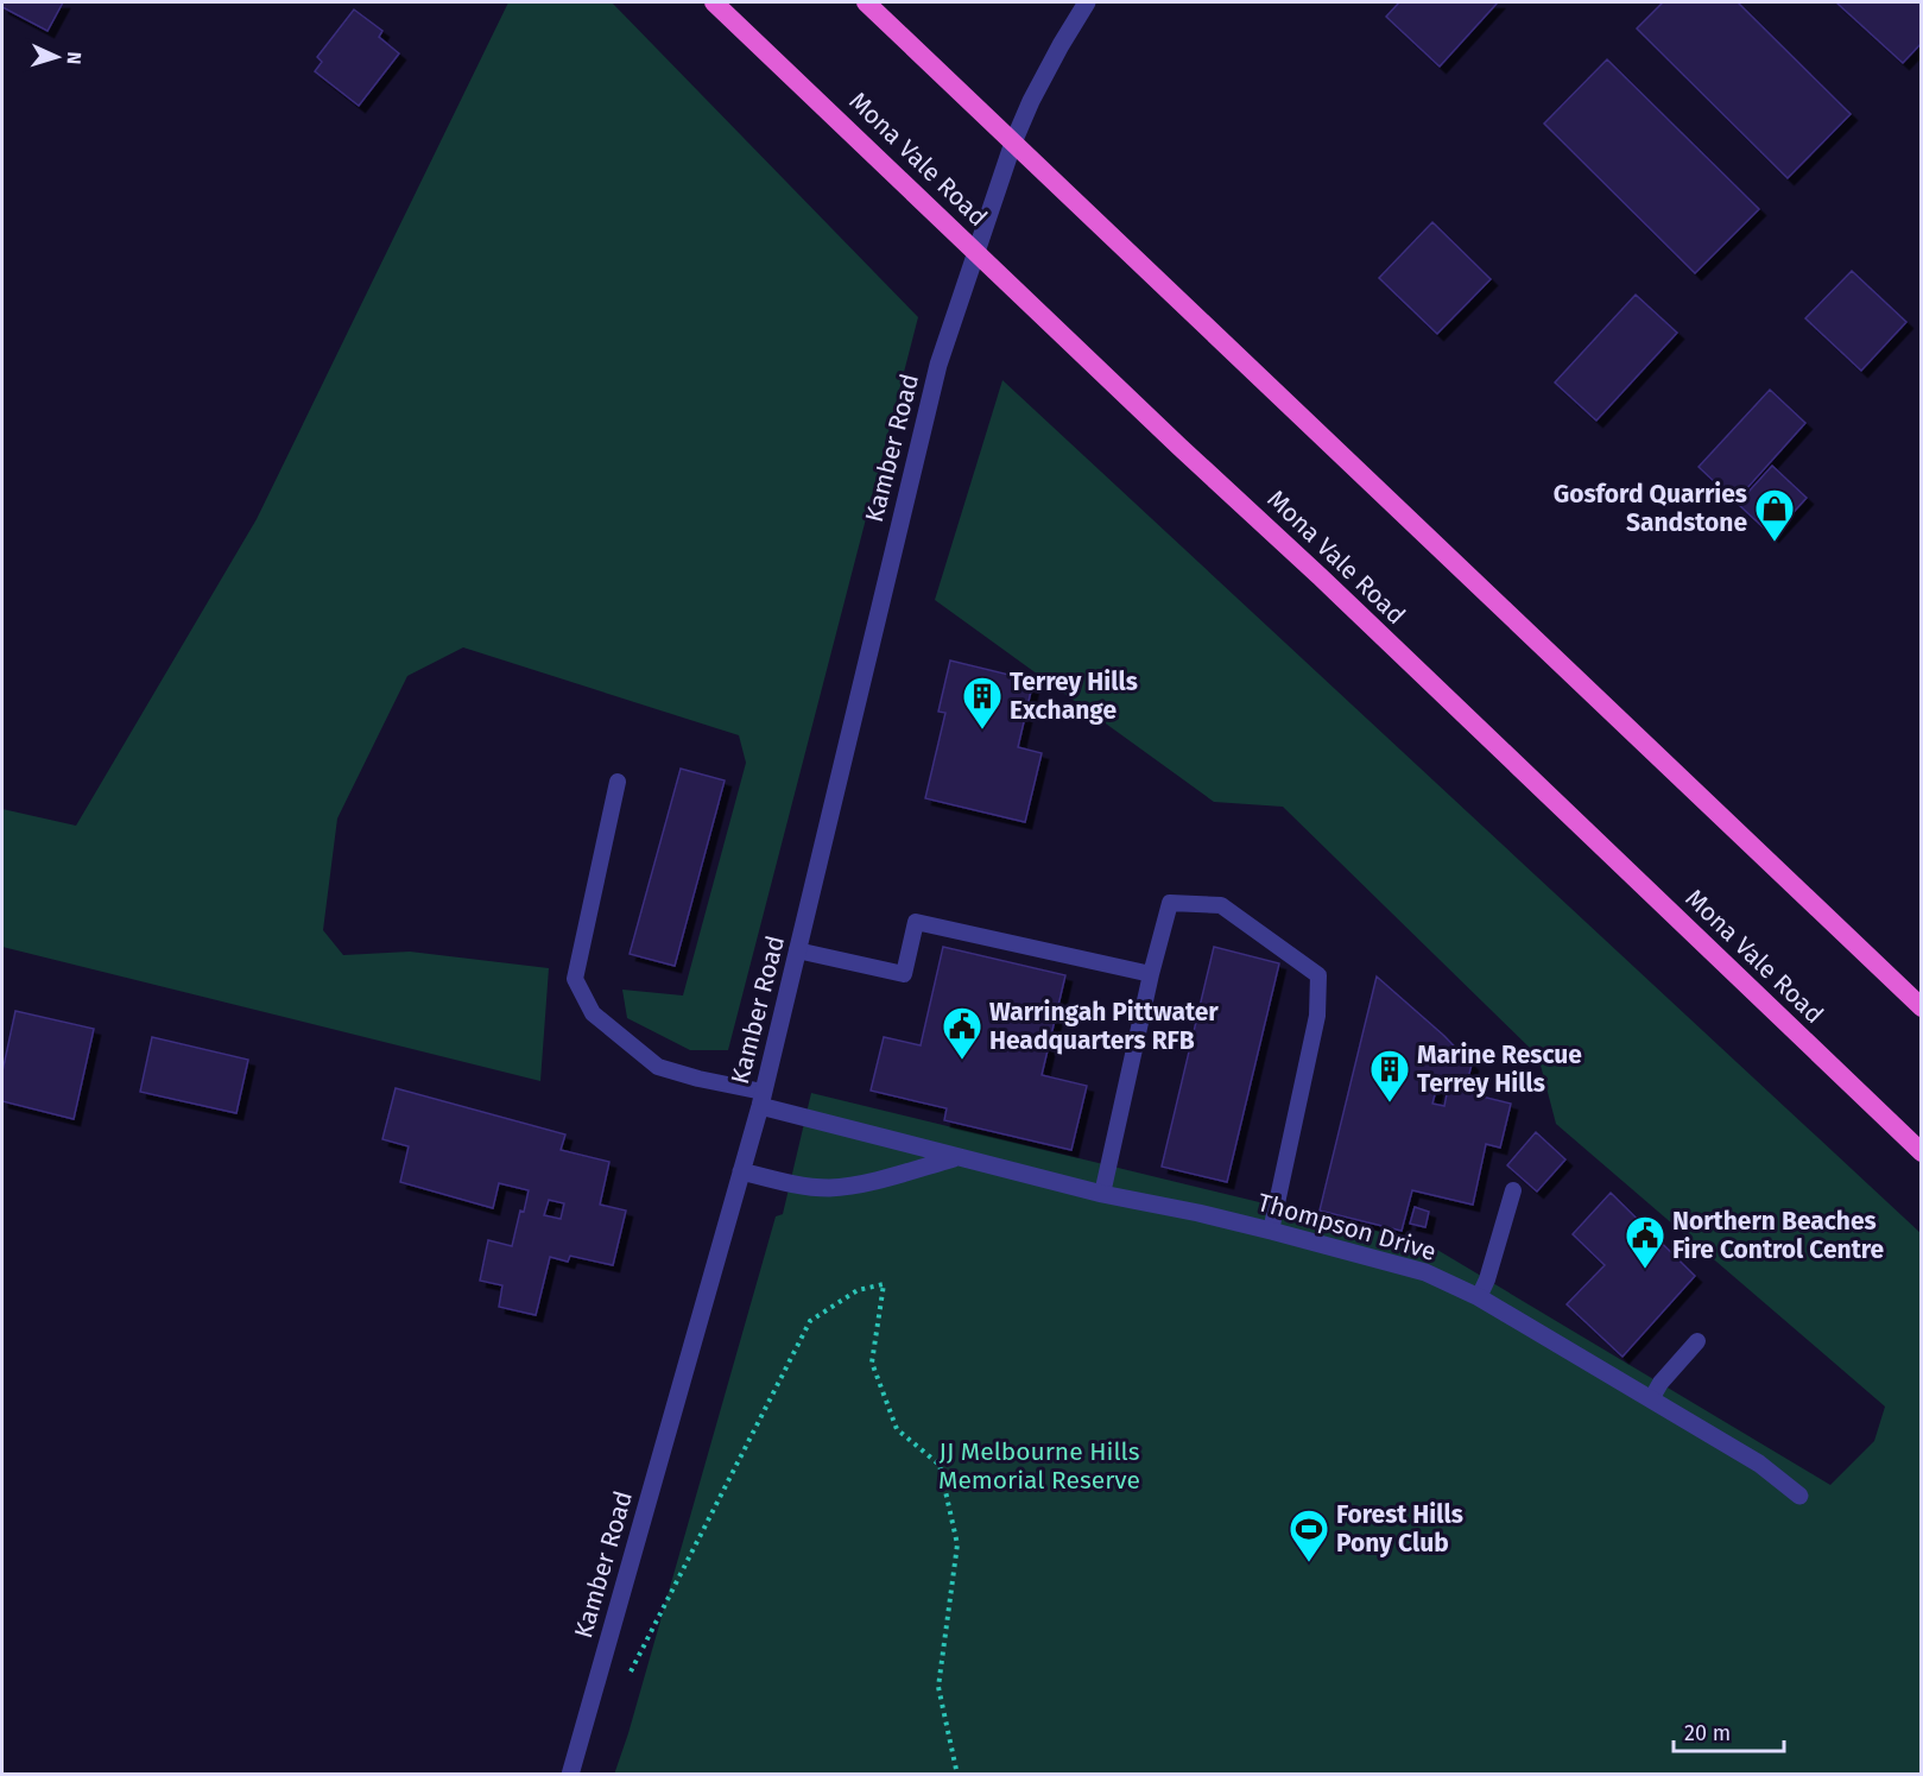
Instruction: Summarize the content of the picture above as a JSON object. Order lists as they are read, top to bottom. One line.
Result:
{"streets":{"highway":["Mona Vale Road"],"street":["Kamber Road","Thompson Drive"]},"crossings":[["Mona Vale Road","Kamber Road"],["Kamber Road","Thompson Drive"]],"parks":["JJ Melbourne Hills Memorial Reserve"],"places":{"shop":["Gosford Quarries Sandstone"],"building":["Terrey Hills Exchange","Marine Rescue Terrey Hills"],"public building":["Warringah Pittwater Headquarters RFB","Northern Beaches Fire Control Centre"],"sports":["Forest Hills Pony Club"]},"scale_bar":"20 m","north":"right"}
